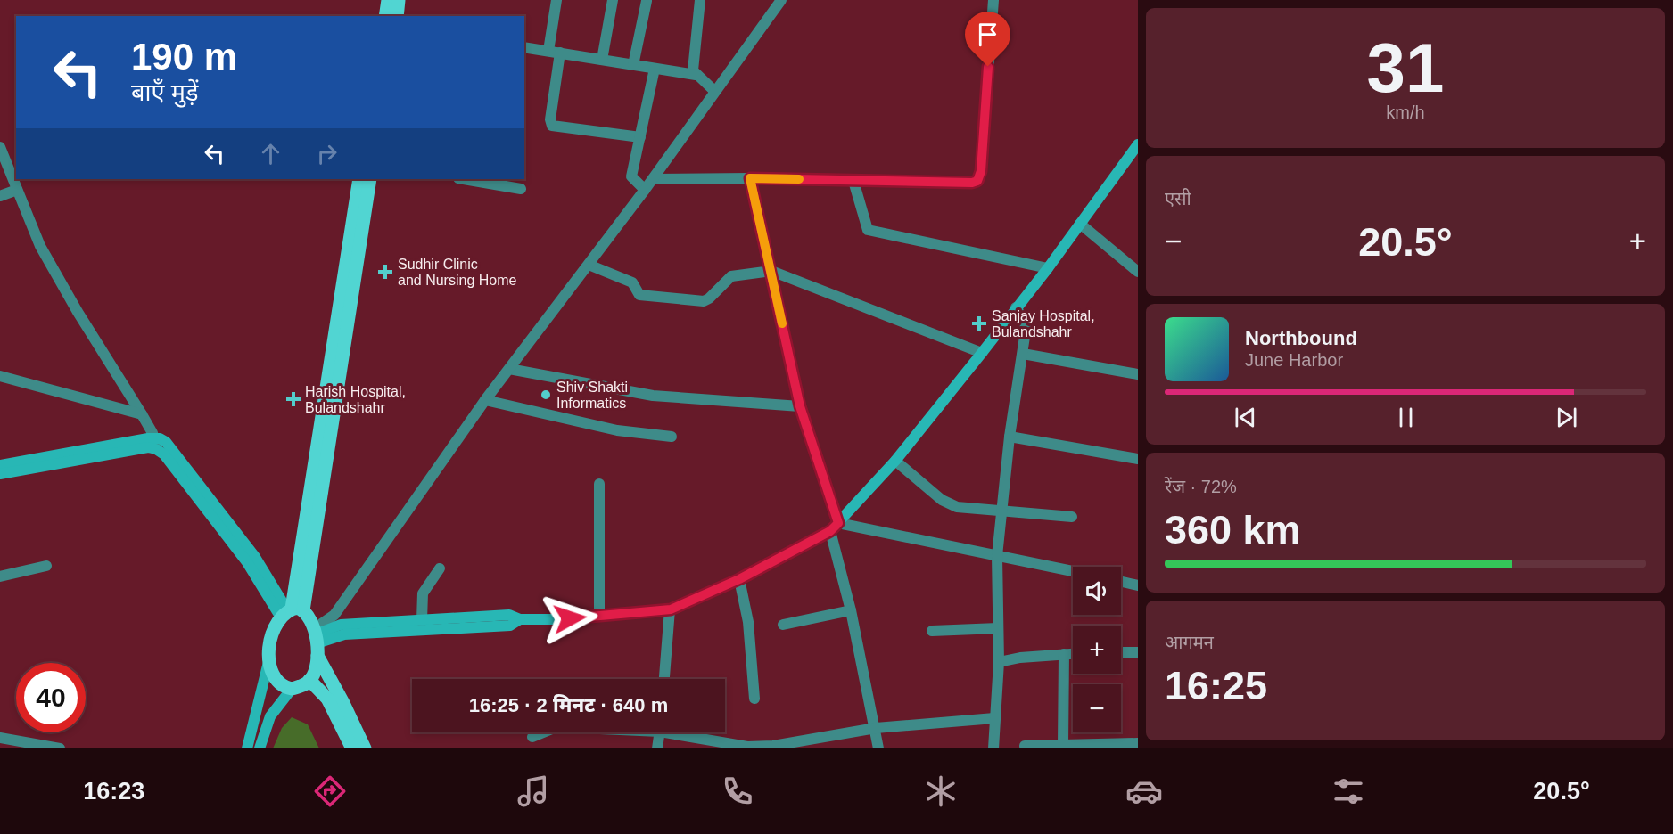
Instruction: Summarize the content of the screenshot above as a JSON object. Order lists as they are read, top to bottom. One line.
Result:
{"places":{"health":["Sudhir Clinic and Nursing Home","Sanjay Hospital, Bulandshahr","Harish Hospital, Bulandshahr"],"other":["Shiv Shakti Informatics"]},"page":{"tile":[["31","km/h"],"एसी",["रेंज · 72%","360 km"],["आगमन","16:25"]],"turn":["190 m","बाएँ मुड़ें"],"heat":["−","20.5°","+"],"song":["Northbound","June Harbor"],"map_buttons":["+","−"],"limit":"40","trip":"16:25 · 2 मिनट · 640 m","tabs":["16:23","20.5°"]}}
